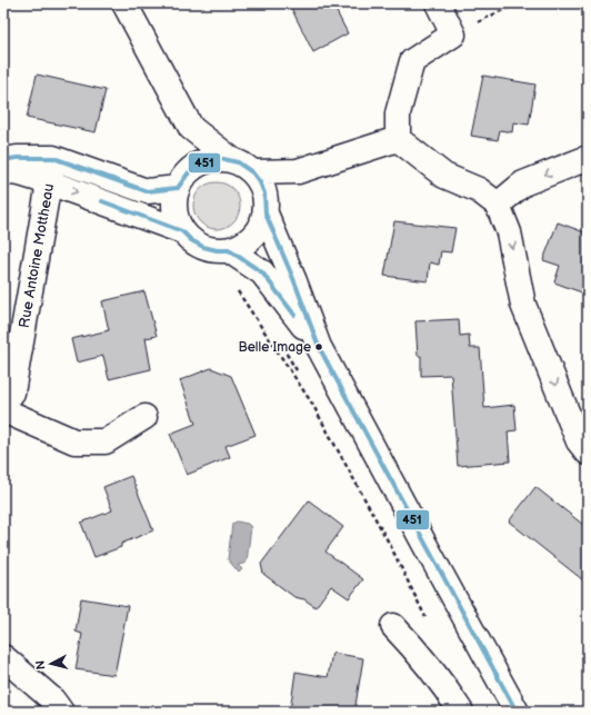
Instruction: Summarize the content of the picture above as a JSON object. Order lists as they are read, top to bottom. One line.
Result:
{"streets":{"street":["Rue Antoine Mottheau"]},"places":["Belle Image"],"lines":["transit line 451"],"north":"left"}
